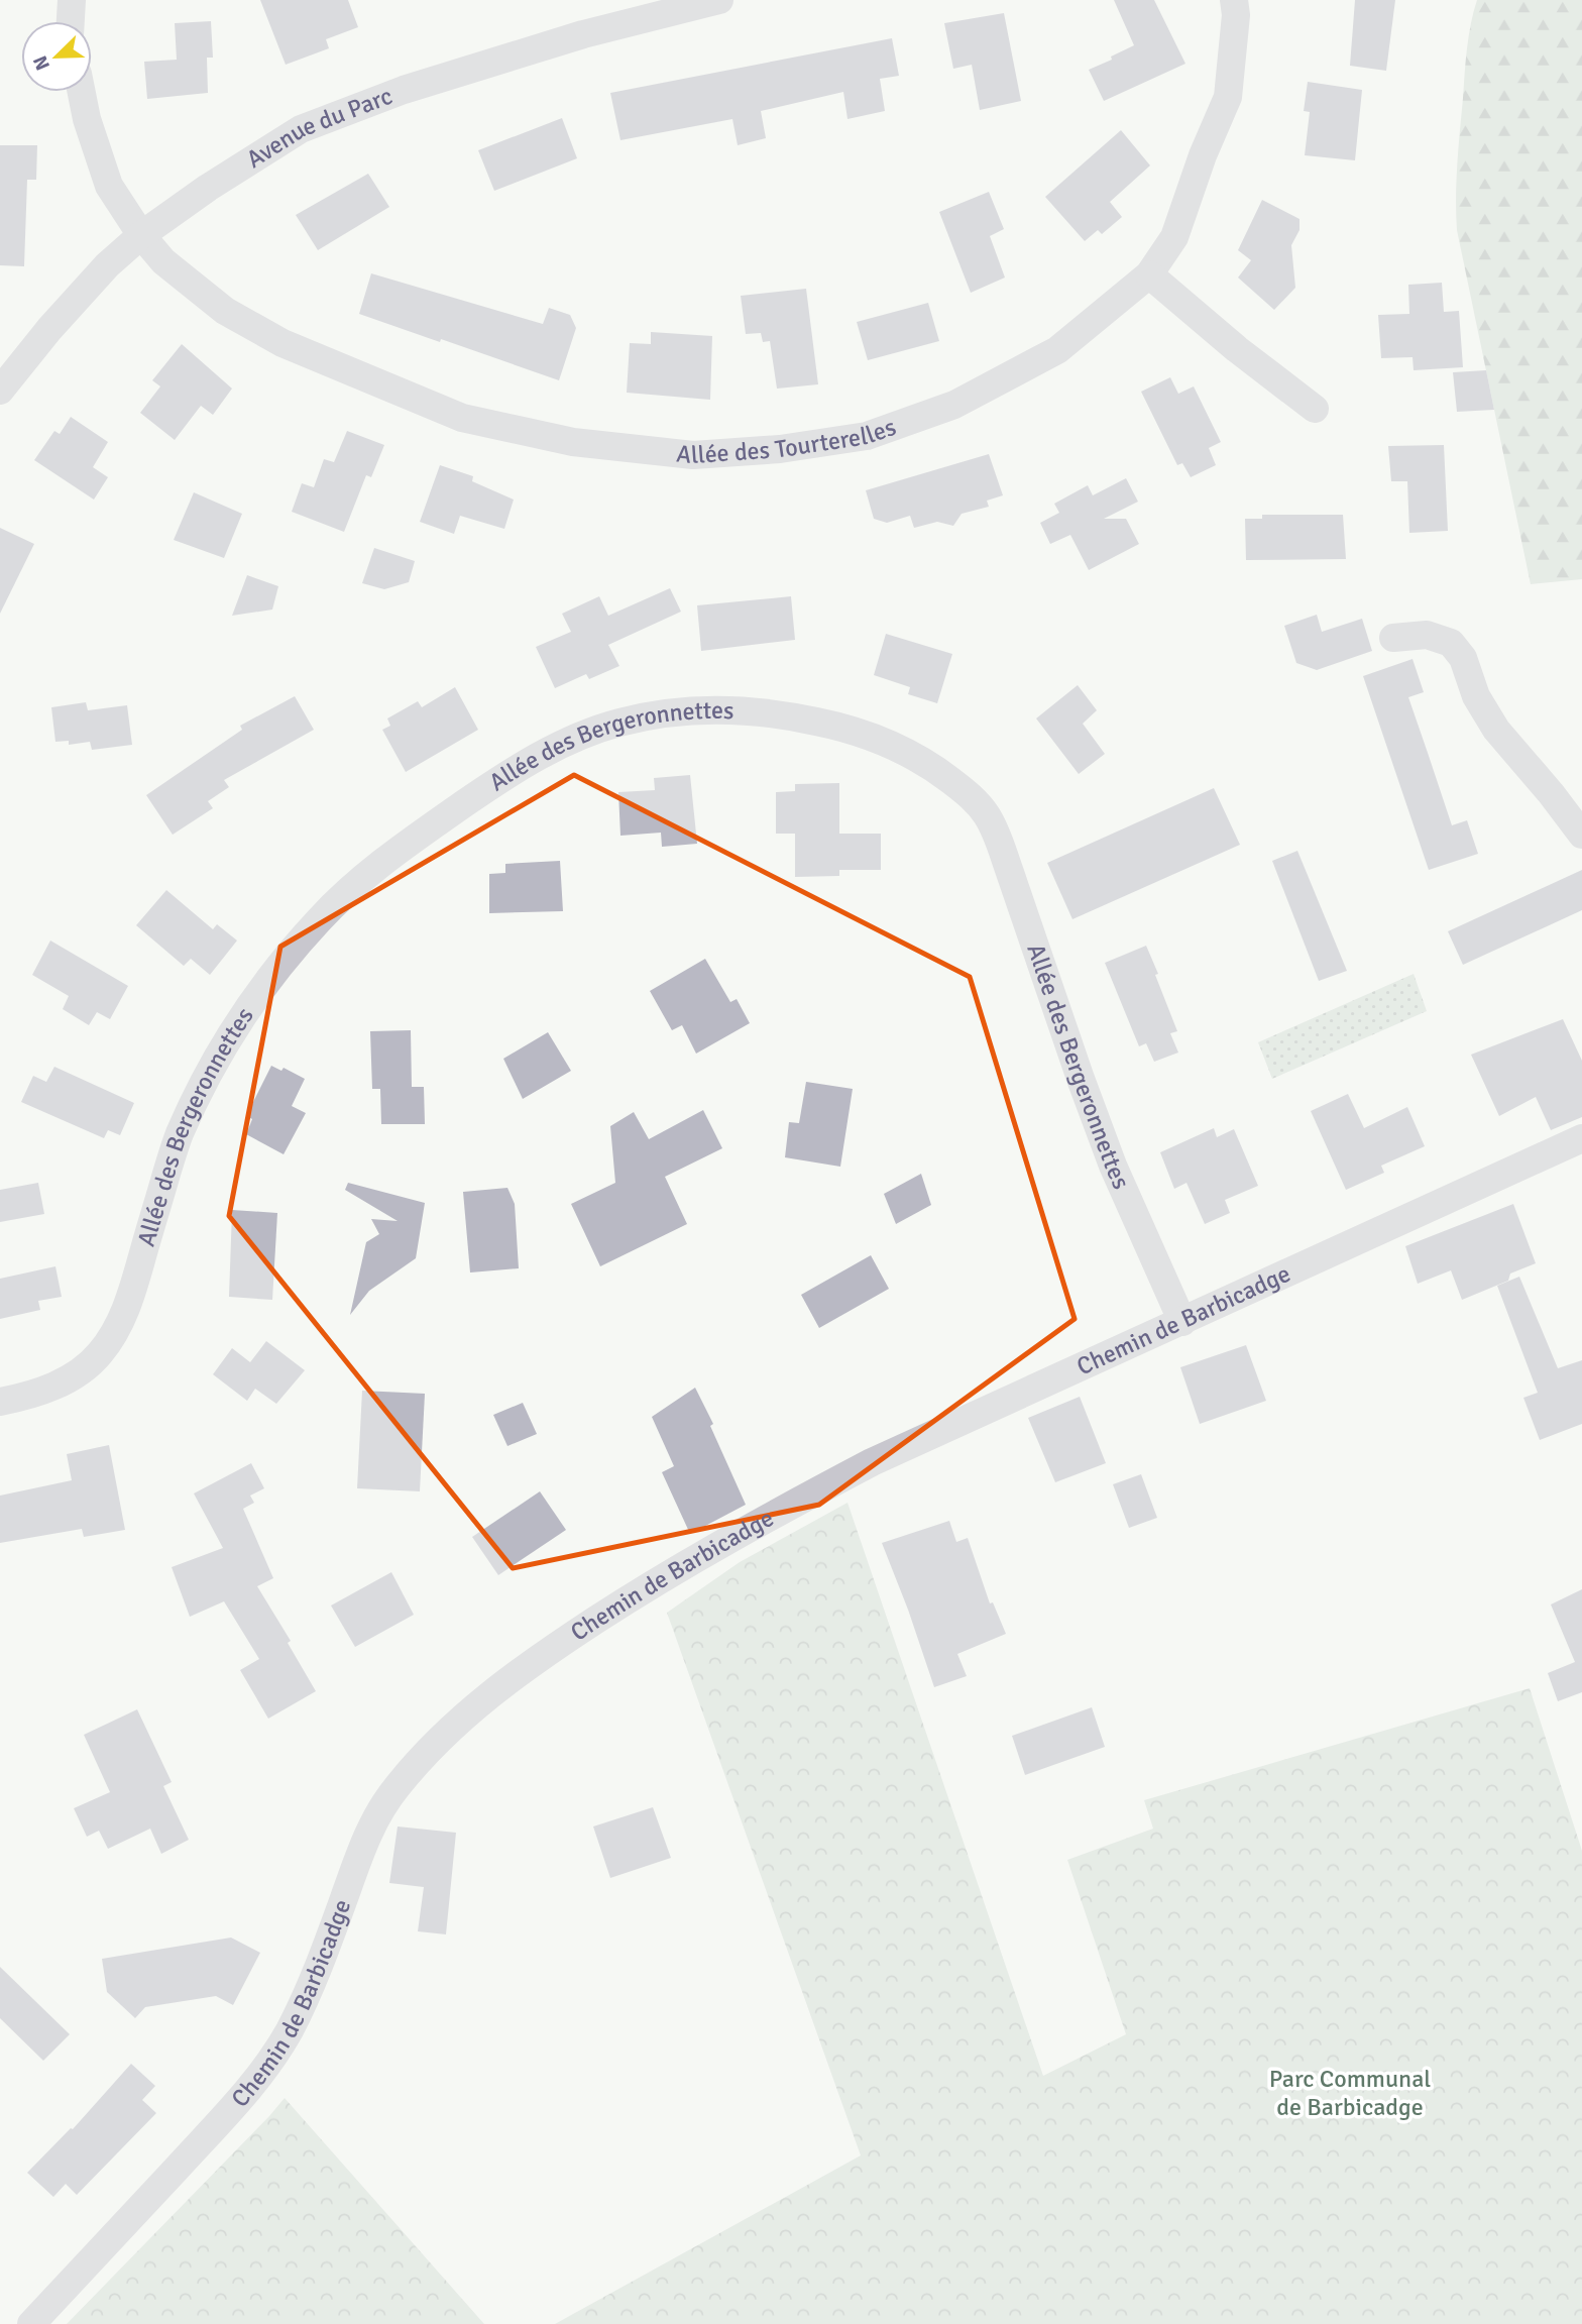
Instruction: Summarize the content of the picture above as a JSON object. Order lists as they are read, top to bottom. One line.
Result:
{"streets":{"street":["Avenue du Parc","Allée des Tourterelles","Allée des Bergeronnettes","Chemin de Barbicadge"]},"crossings":[["Avenue du Parc","Allée des Tourterelles"],["Allée des Bergeronnettes","Chemin de Barbicadge"]],"parks":["Parc Communal de Barbicadge"],"north":"bottom left"}
